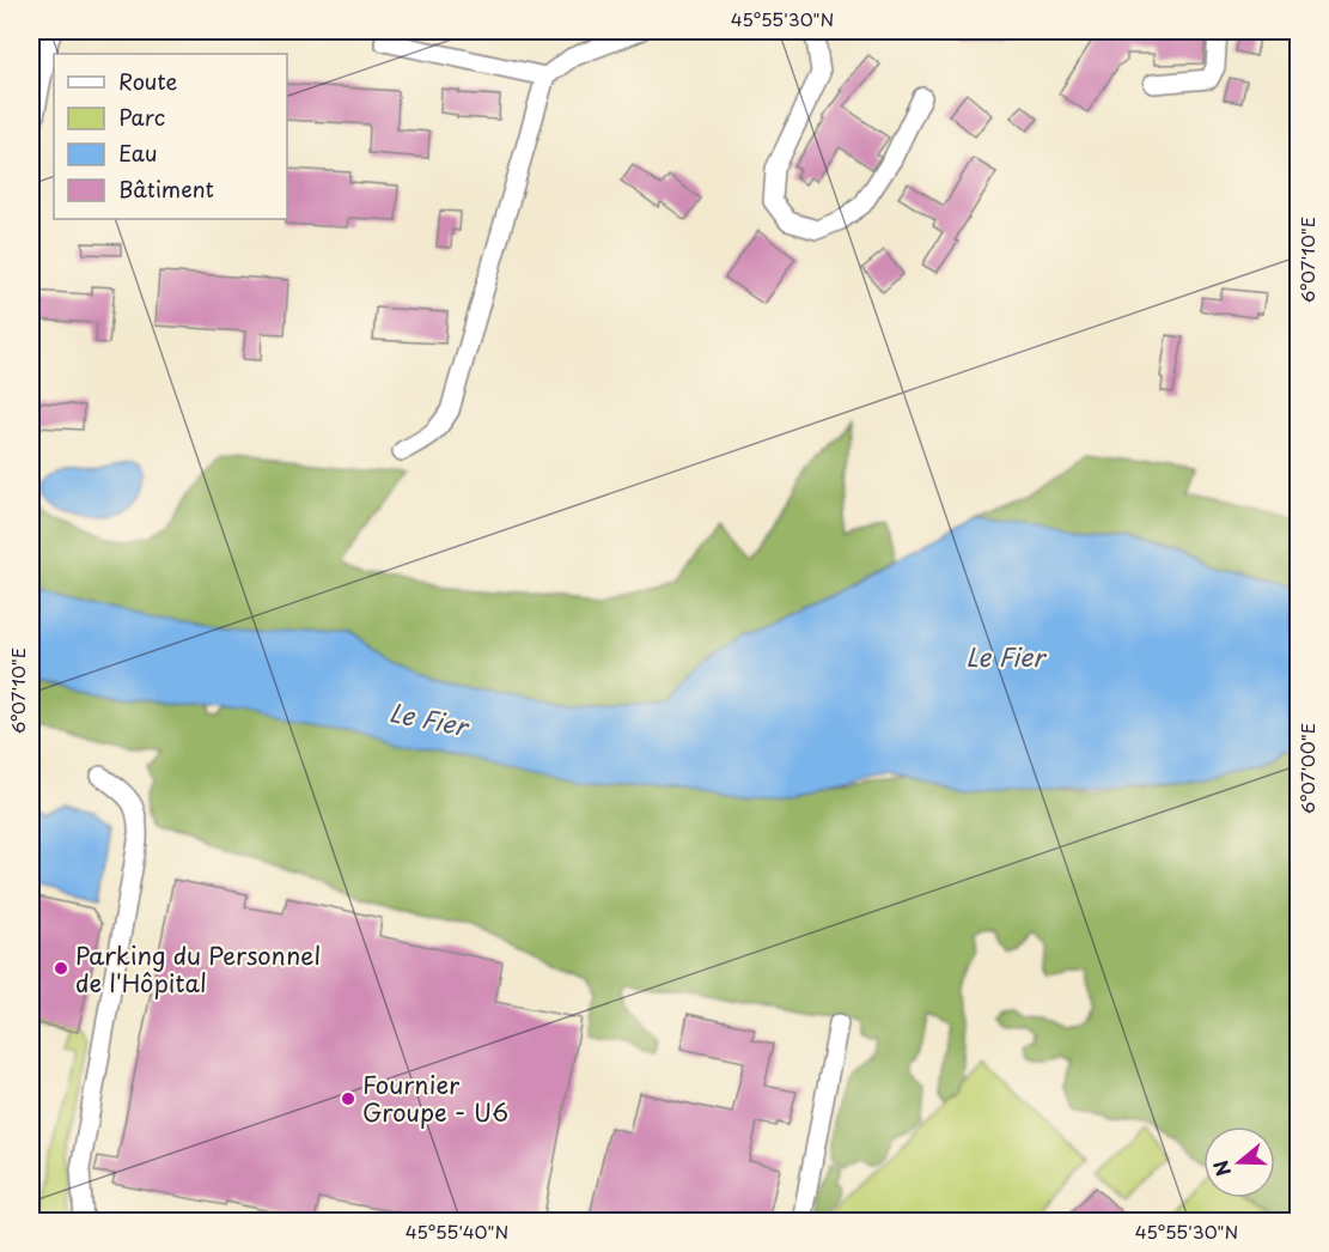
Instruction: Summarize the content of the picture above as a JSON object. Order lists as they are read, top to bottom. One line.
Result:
{"water":["Le Fier"],"places":["Parking du Personnel de l'Hôpital","Fournier Groupe - U6"],"legend":["Route","Parc","Eau","Bâtiment"],"north":"left","coordinates":["45°55'30\"N","6°07'10\"E","6°07'00\"E","45°55'40\"N"]}
